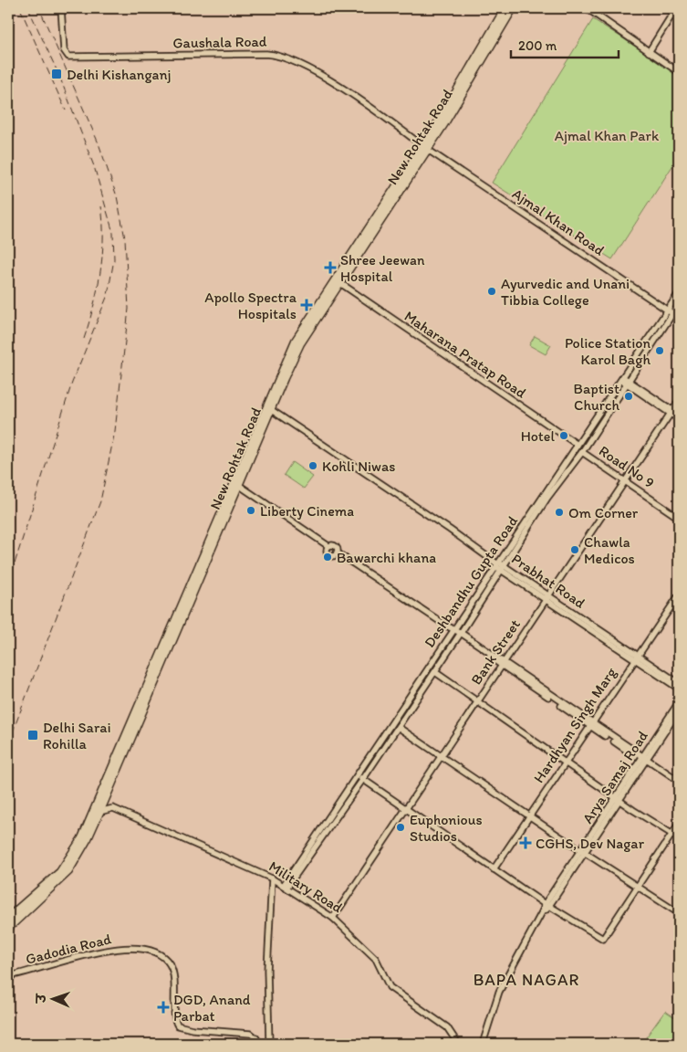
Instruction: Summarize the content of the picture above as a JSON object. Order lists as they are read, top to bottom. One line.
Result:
{"streets":{"main road":["New Rohtak Road"],"street":["Gaushala Road","Ajmal Khan Road","Maharana Pratap Road","Road No 9","Prabhat Road","Deshbandhu Gupta Road","Bank Street","Hardhyan Singh Marg","Arya Samaj Road","Military Road","Gadodia Road"]},"crossings":[["Gaushala Road","New Rohtak Road"],["Gaushala Road","Ajmal Khan Road"],["New Rohtak Road","Ajmal Khan Road"],["New Rohtak Road","Maharana Pratap Road"],["New Rohtak Road","Prabhat Road"],["New Rohtak Road","Military Road"],["Ajmal Khan Road","Deshbandhu Gupta Road"],["Maharana Pratap Road","Deshbandhu Gupta Road"],["Road No 9","Deshbandhu Gupta Road"],["Road No 9","Bank Street"],["Prabhat Road","Deshbandhu Gupta Road"],["Prabhat Road","Bank Street"],["Prabhat Road","Hardhyan Singh Marg"],["Deshbandhu Gupta Road","Military Road"],["Bank Street","Military Road"]],"districts":["BAPA NAGAR"],"parks":["Ajmal Khan Park"],"places":{"transit":["Delhi Kishanganj","Delhi Sarai Rohilla"],"health":["Shree Jeewan Hospital","Apollo Spectra Hospitals","CGHS, Dev Nagar","DGD, Anand Parbat"],"other":["Ayurvedic and Unani Tibbia College","Police Station Karol Bagh","Baptist Church","Hotel","Kohli Niwas","Liberty Cinema","Om Corner","Chawla Medicos","Bawarchi khana","Euphonious Studios"]},"scale_bar":"200 m","north":"left"}
